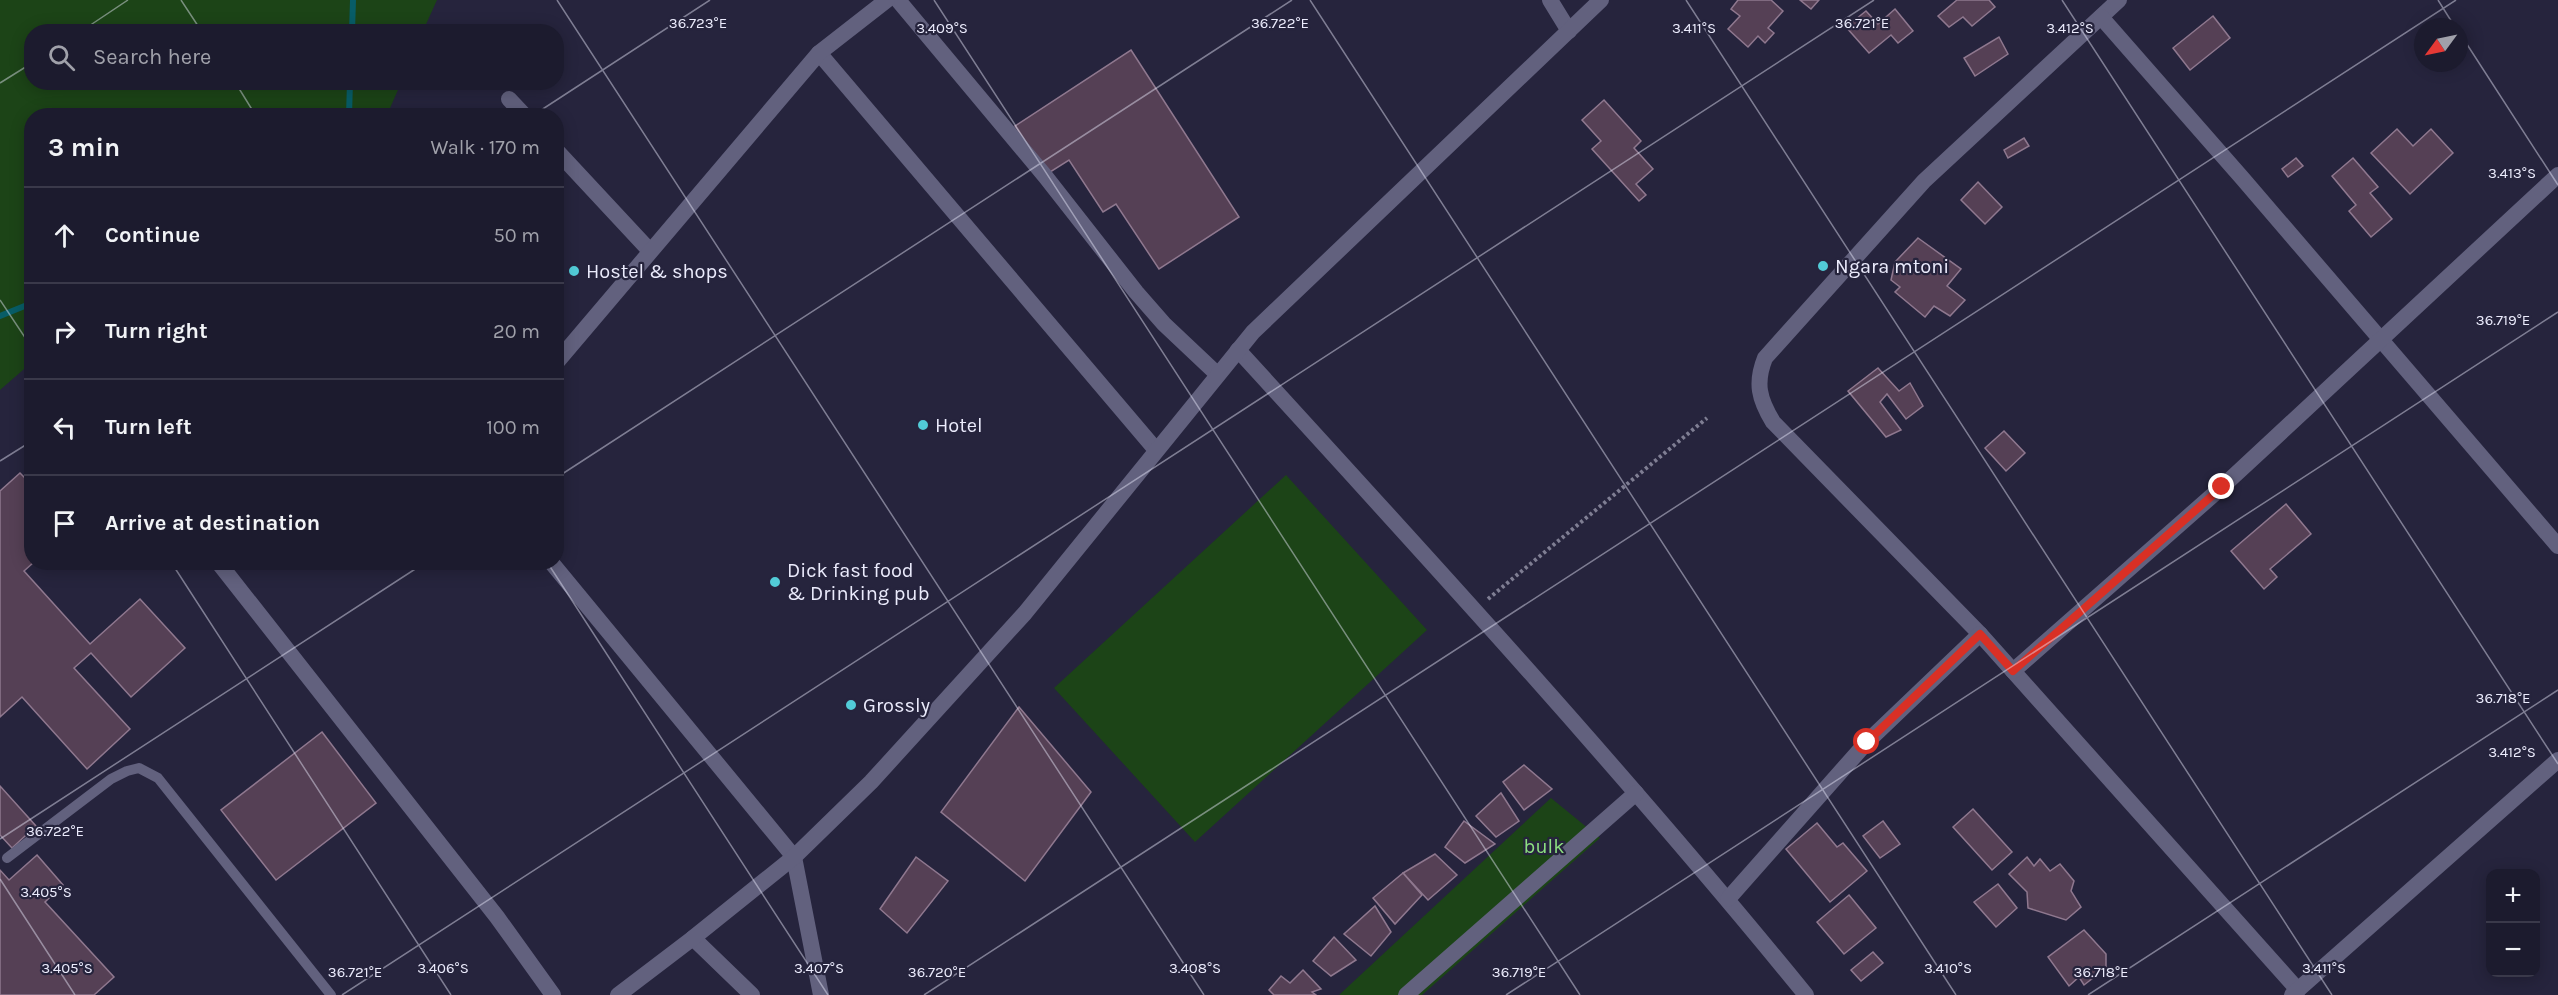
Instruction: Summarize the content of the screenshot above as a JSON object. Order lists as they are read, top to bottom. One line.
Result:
{"parks":["bulk"],"places":["Ngara mtoni","Hostel & shops","Hotel","Dick fast food & Drinking pub","Grossly"],"north":"bottom left","page":{"search":"Search here","heading":["3 min","Walk · 170 m"],"list":[["Continue","50 m"],["Turn right","20 m"],["Turn left","100 m"],"Arrive at destination"],"map_buttons":["+","−"]},"coordinates":["36.723°E","36.722°E","36.721°E","3.409°S","3.411°S","3.412°S","3.413°S","36.719°E","36.718°E","3.405°S","3.406°S","3.407°S","3.408°S","3.410°S","36.720°E"]}
